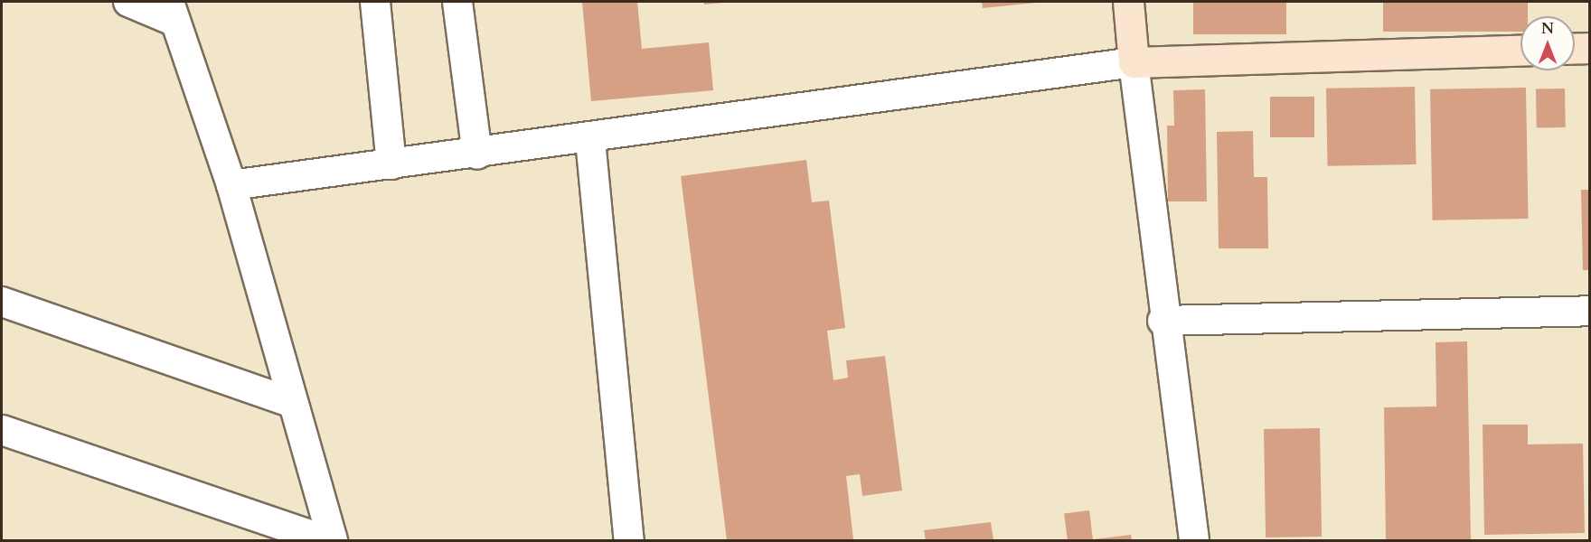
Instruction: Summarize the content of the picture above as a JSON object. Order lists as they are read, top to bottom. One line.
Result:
{"north":"top"}
